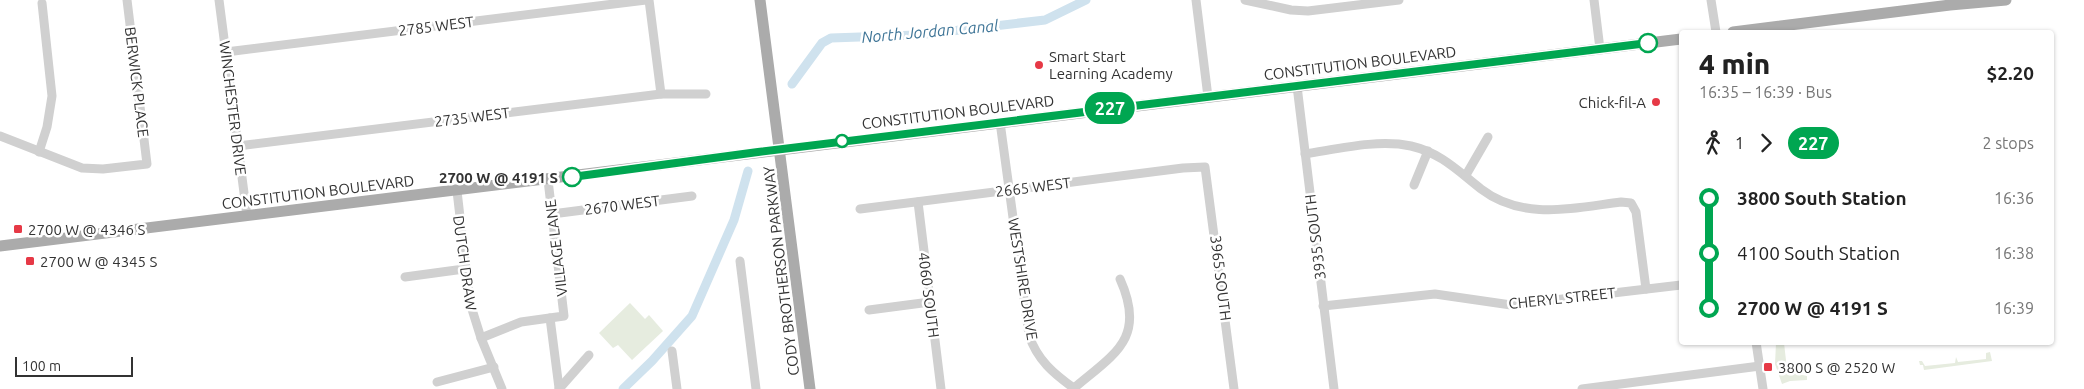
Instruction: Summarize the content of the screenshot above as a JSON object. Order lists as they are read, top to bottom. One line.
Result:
{"streets":{"main road":["CONSTITUTION BOULEVARD","CODY BROTHERSON PARKWAY"],"street":["2785 WEST","BERWICK PLACE","WINCHESTER DRIVE","2735 WEST","2665 WEST","2670 WEST","3935 SOUTH","VILLAGE LANE","DUTCH DRAW","3965 SOUTH","WESTSHIRE DRIVE","4060 SOUTH","CHERYL STREET"]},"crossings":[["2785 WEST","WINCHESTER DRIVE"],["CONSTITUTION BOULEVARD","WINCHESTER DRIVE"],["CONSTITUTION BOULEVARD","3935 SOUTH"],["CONSTITUTION BOULEVARD","VILLAGE LANE"],["CONSTITUTION BOULEVARD","DUTCH DRAW"],["CONSTITUTION BOULEVARD","CODY BROTHERSON PARKWAY"],["CONSTITUTION BOULEVARD","WESTSHIRE DRIVE"],["WINCHESTER DRIVE","2735 WEST"],["2665 WEST","3965 SOUTH"],["2665 WEST","WESTSHIRE DRIVE"],["2665 WEST","4060 SOUTH"],["2670 WEST","VILLAGE LANE"],["3935 SOUTH","CHERYL STREET"]],"water":["North Jordan Canal"],"places":{"other":["Smart Start Learning Academy","Chick-fil-A","2700 W @ 4191 S"],"transit":["2700 W @ 4346 S","2700 W @ 4345 S","3800 S @ 2520 W"]},"lines":["bus line 227"],"scale_bar":"100 m","page":{"on_map":"227","heading":["4 min","16:35 – 16:39 · Bus","$2.20"],"legs":["1","227","2 stops"],"list":[{"name":"3800 South Station","value":"16:36"},{"name":"4100 South Station","value":"16:38"},{"name":"2700 W @ 4191 S","value":"16:39"}],"scale":"100 m"}}
